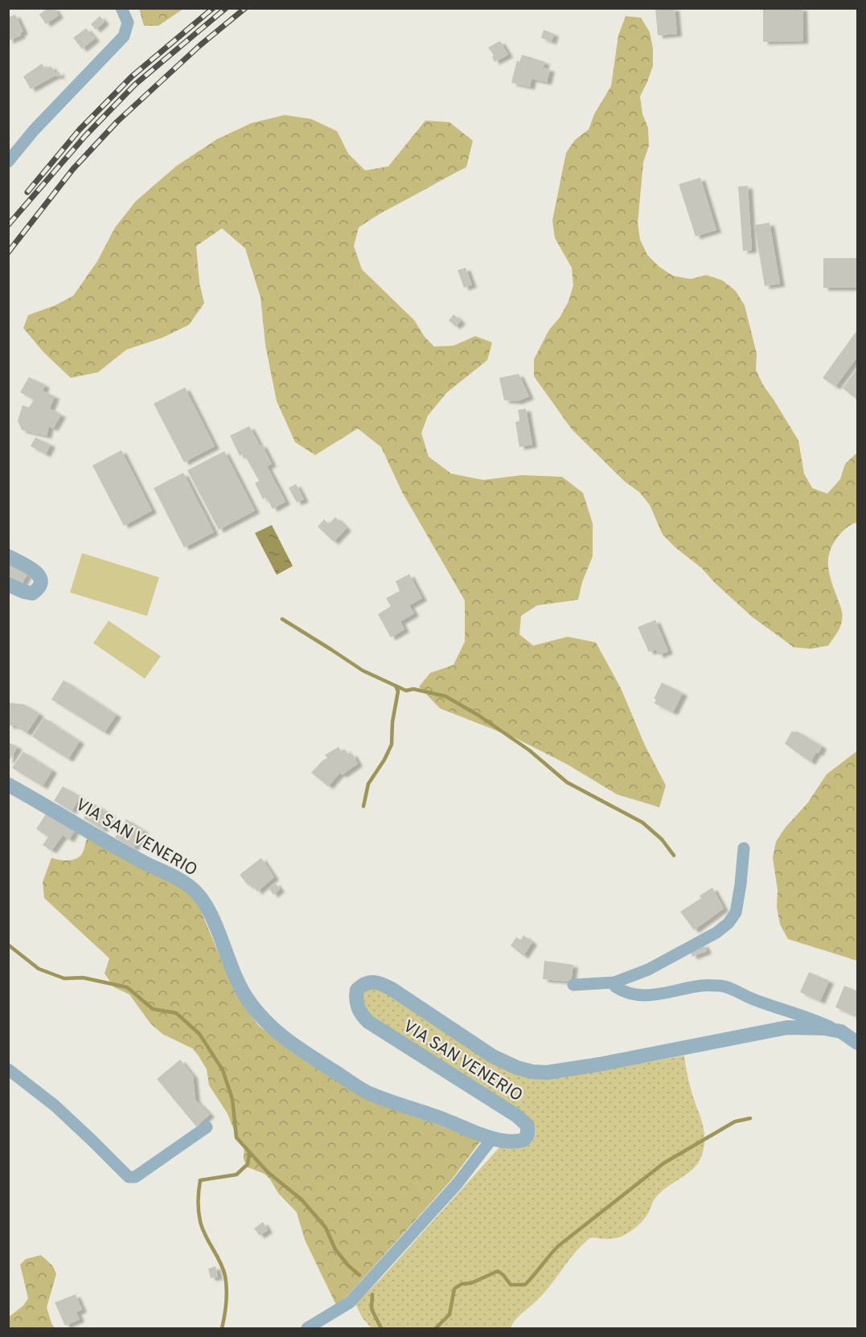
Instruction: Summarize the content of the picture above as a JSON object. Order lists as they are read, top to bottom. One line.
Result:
{"streets":{"street":["VIA SAN VENERIO"]}}
